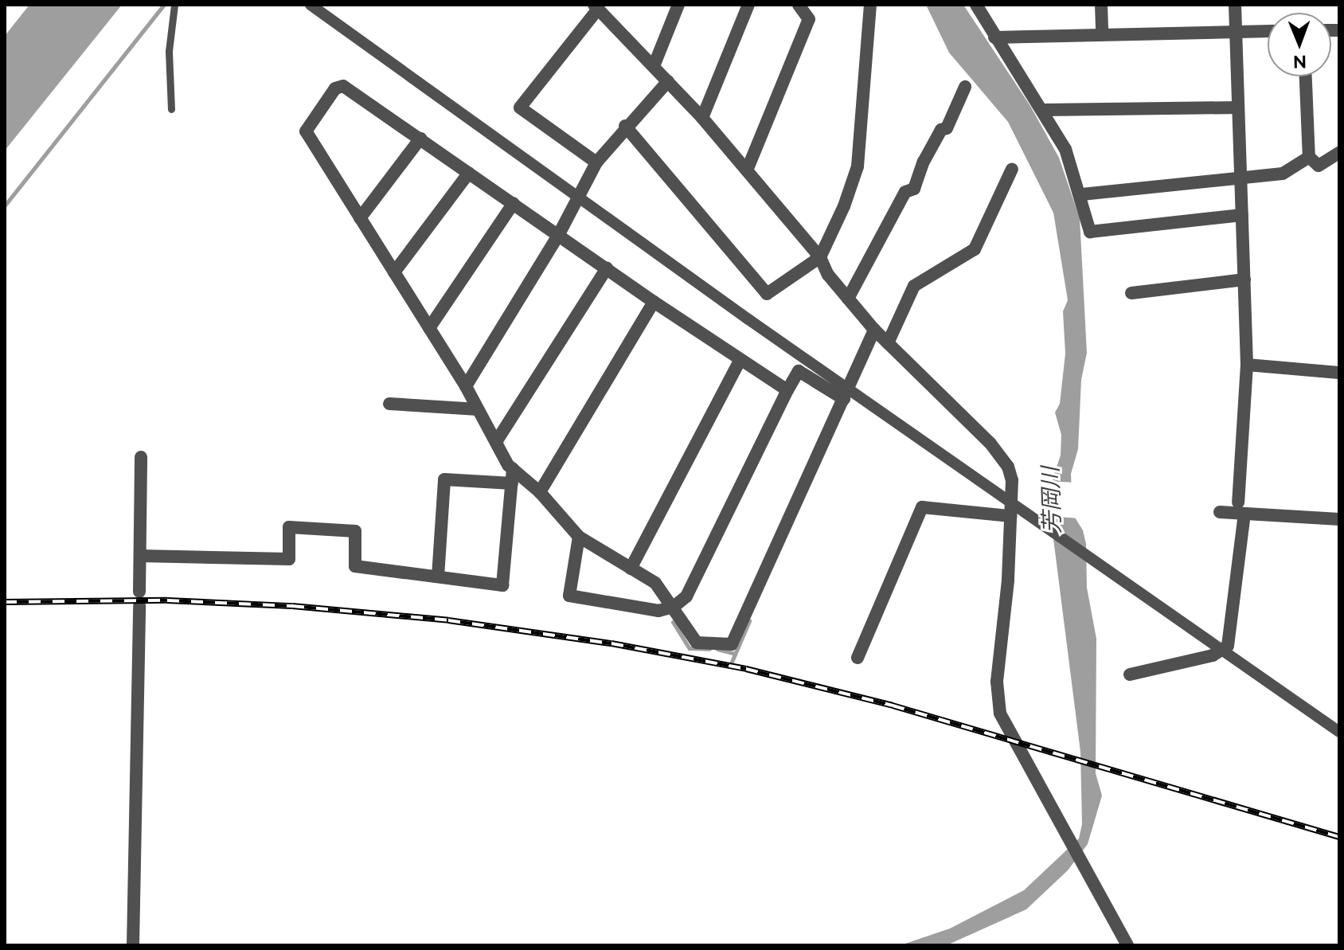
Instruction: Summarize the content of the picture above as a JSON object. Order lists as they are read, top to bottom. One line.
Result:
{"water":["芳岡川"],"north":"bottom"}
